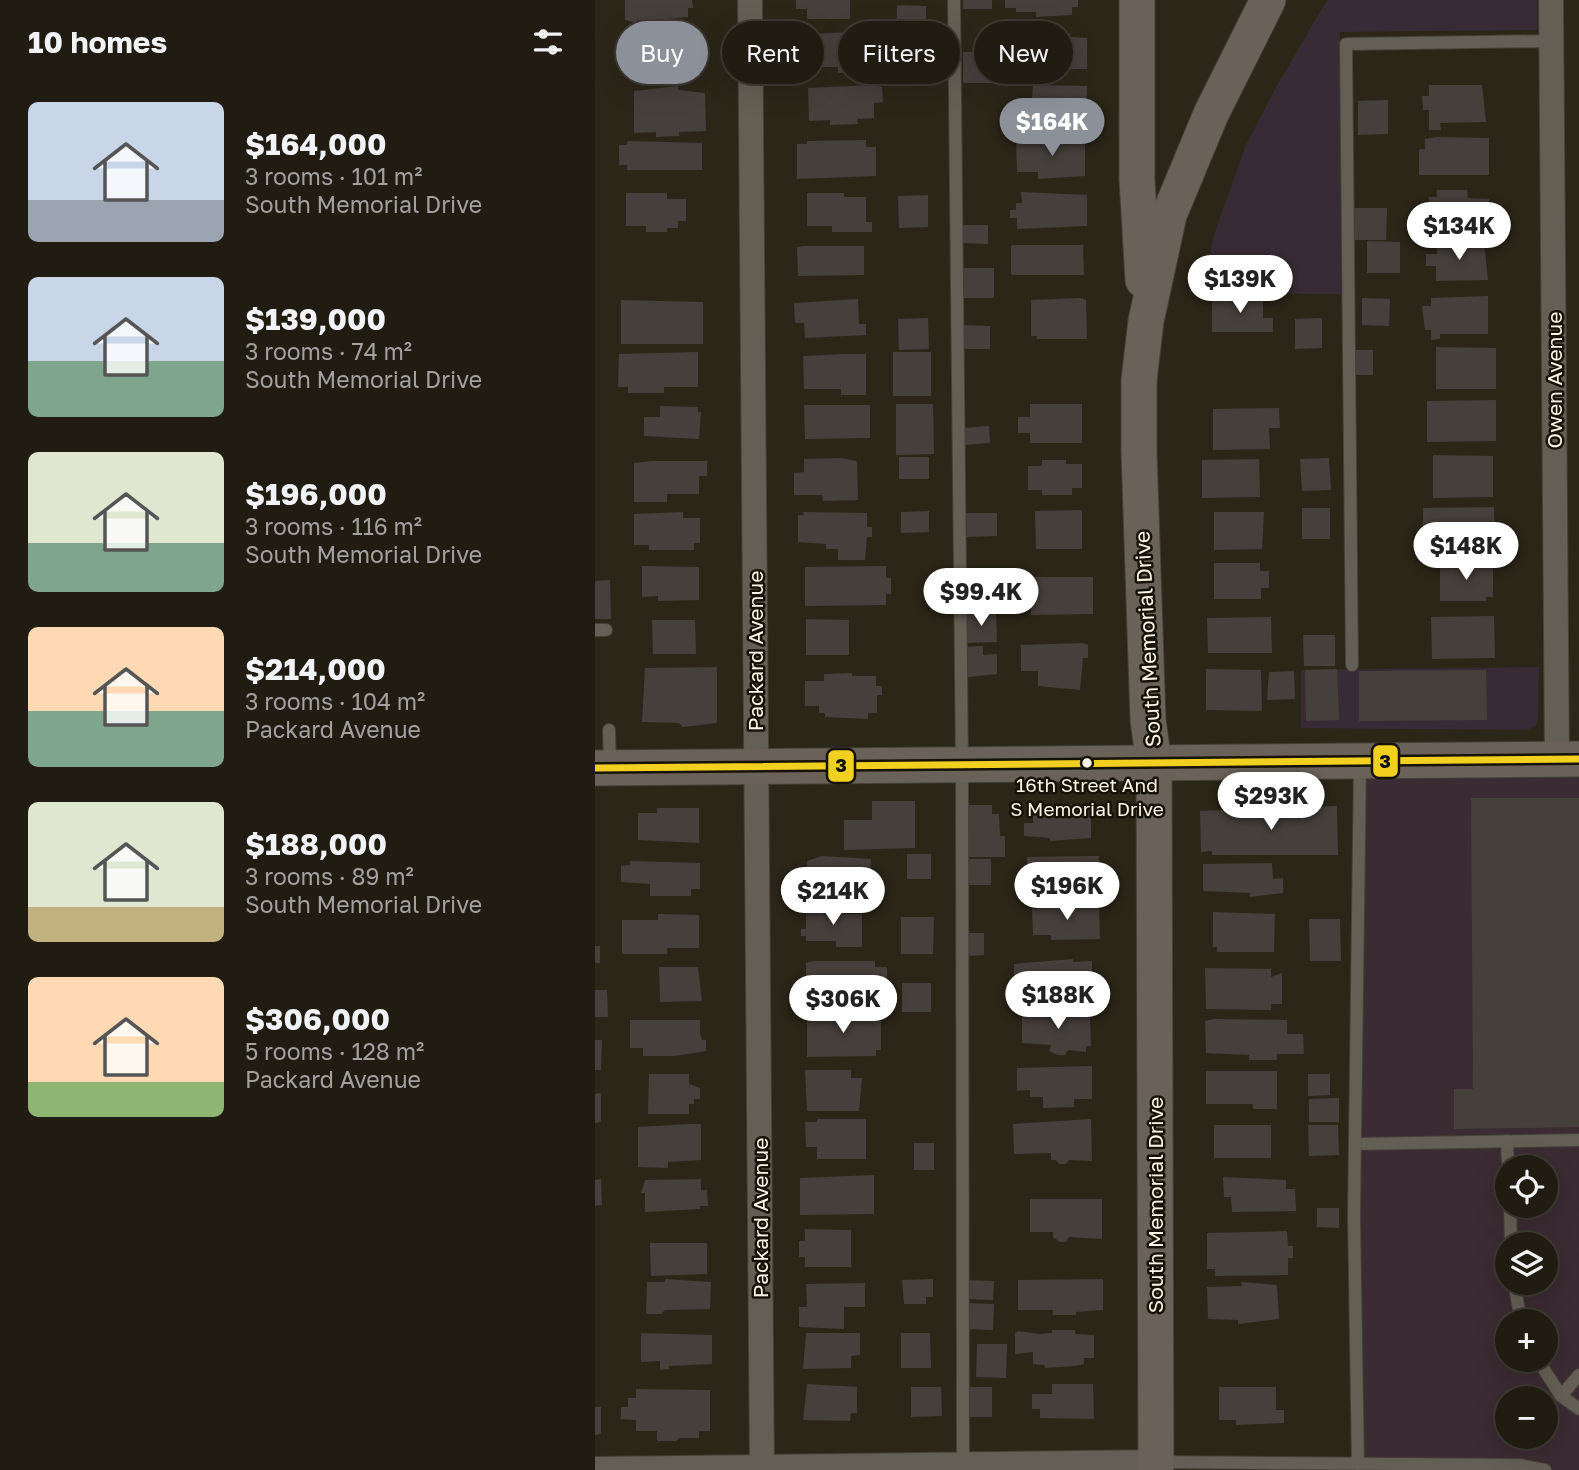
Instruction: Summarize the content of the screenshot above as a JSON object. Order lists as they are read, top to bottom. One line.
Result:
{"streets":{"main road":["South Memorial Drive"],"street":["Owen Avenue","Packard Avenue"]},"places":["16th Street And S Memorial Drive"],"lines":["transit line 3"],"page":{"heading":"10 homes","chip":["Buy","Rent","Filters","New"],"list":[{"name":"$164,000","note":"3 rooms · 101 m² · South Memorial Drive"},{"name":"$139,000","note":"3 rooms · 74 m² · South Memorial Drive"},{"name":"$196,000","note":"3 rooms · 116 m² · South Memorial Drive"},{"name":"$214,000","note":"3 rooms · 104 m² · Packard Avenue"},{"name":"$188,000","note":"3 rooms · 89 m² · South Memorial Drive"},{"name":"$306,000","note":"5 rooms · 128 m² · Packard Avenue"}],"price":["$164K","$134K","$139K","$148K","$99.4K","$293K","$196K","$214K","$188K","$306K"],"map_buttons":["+","−"]}}
